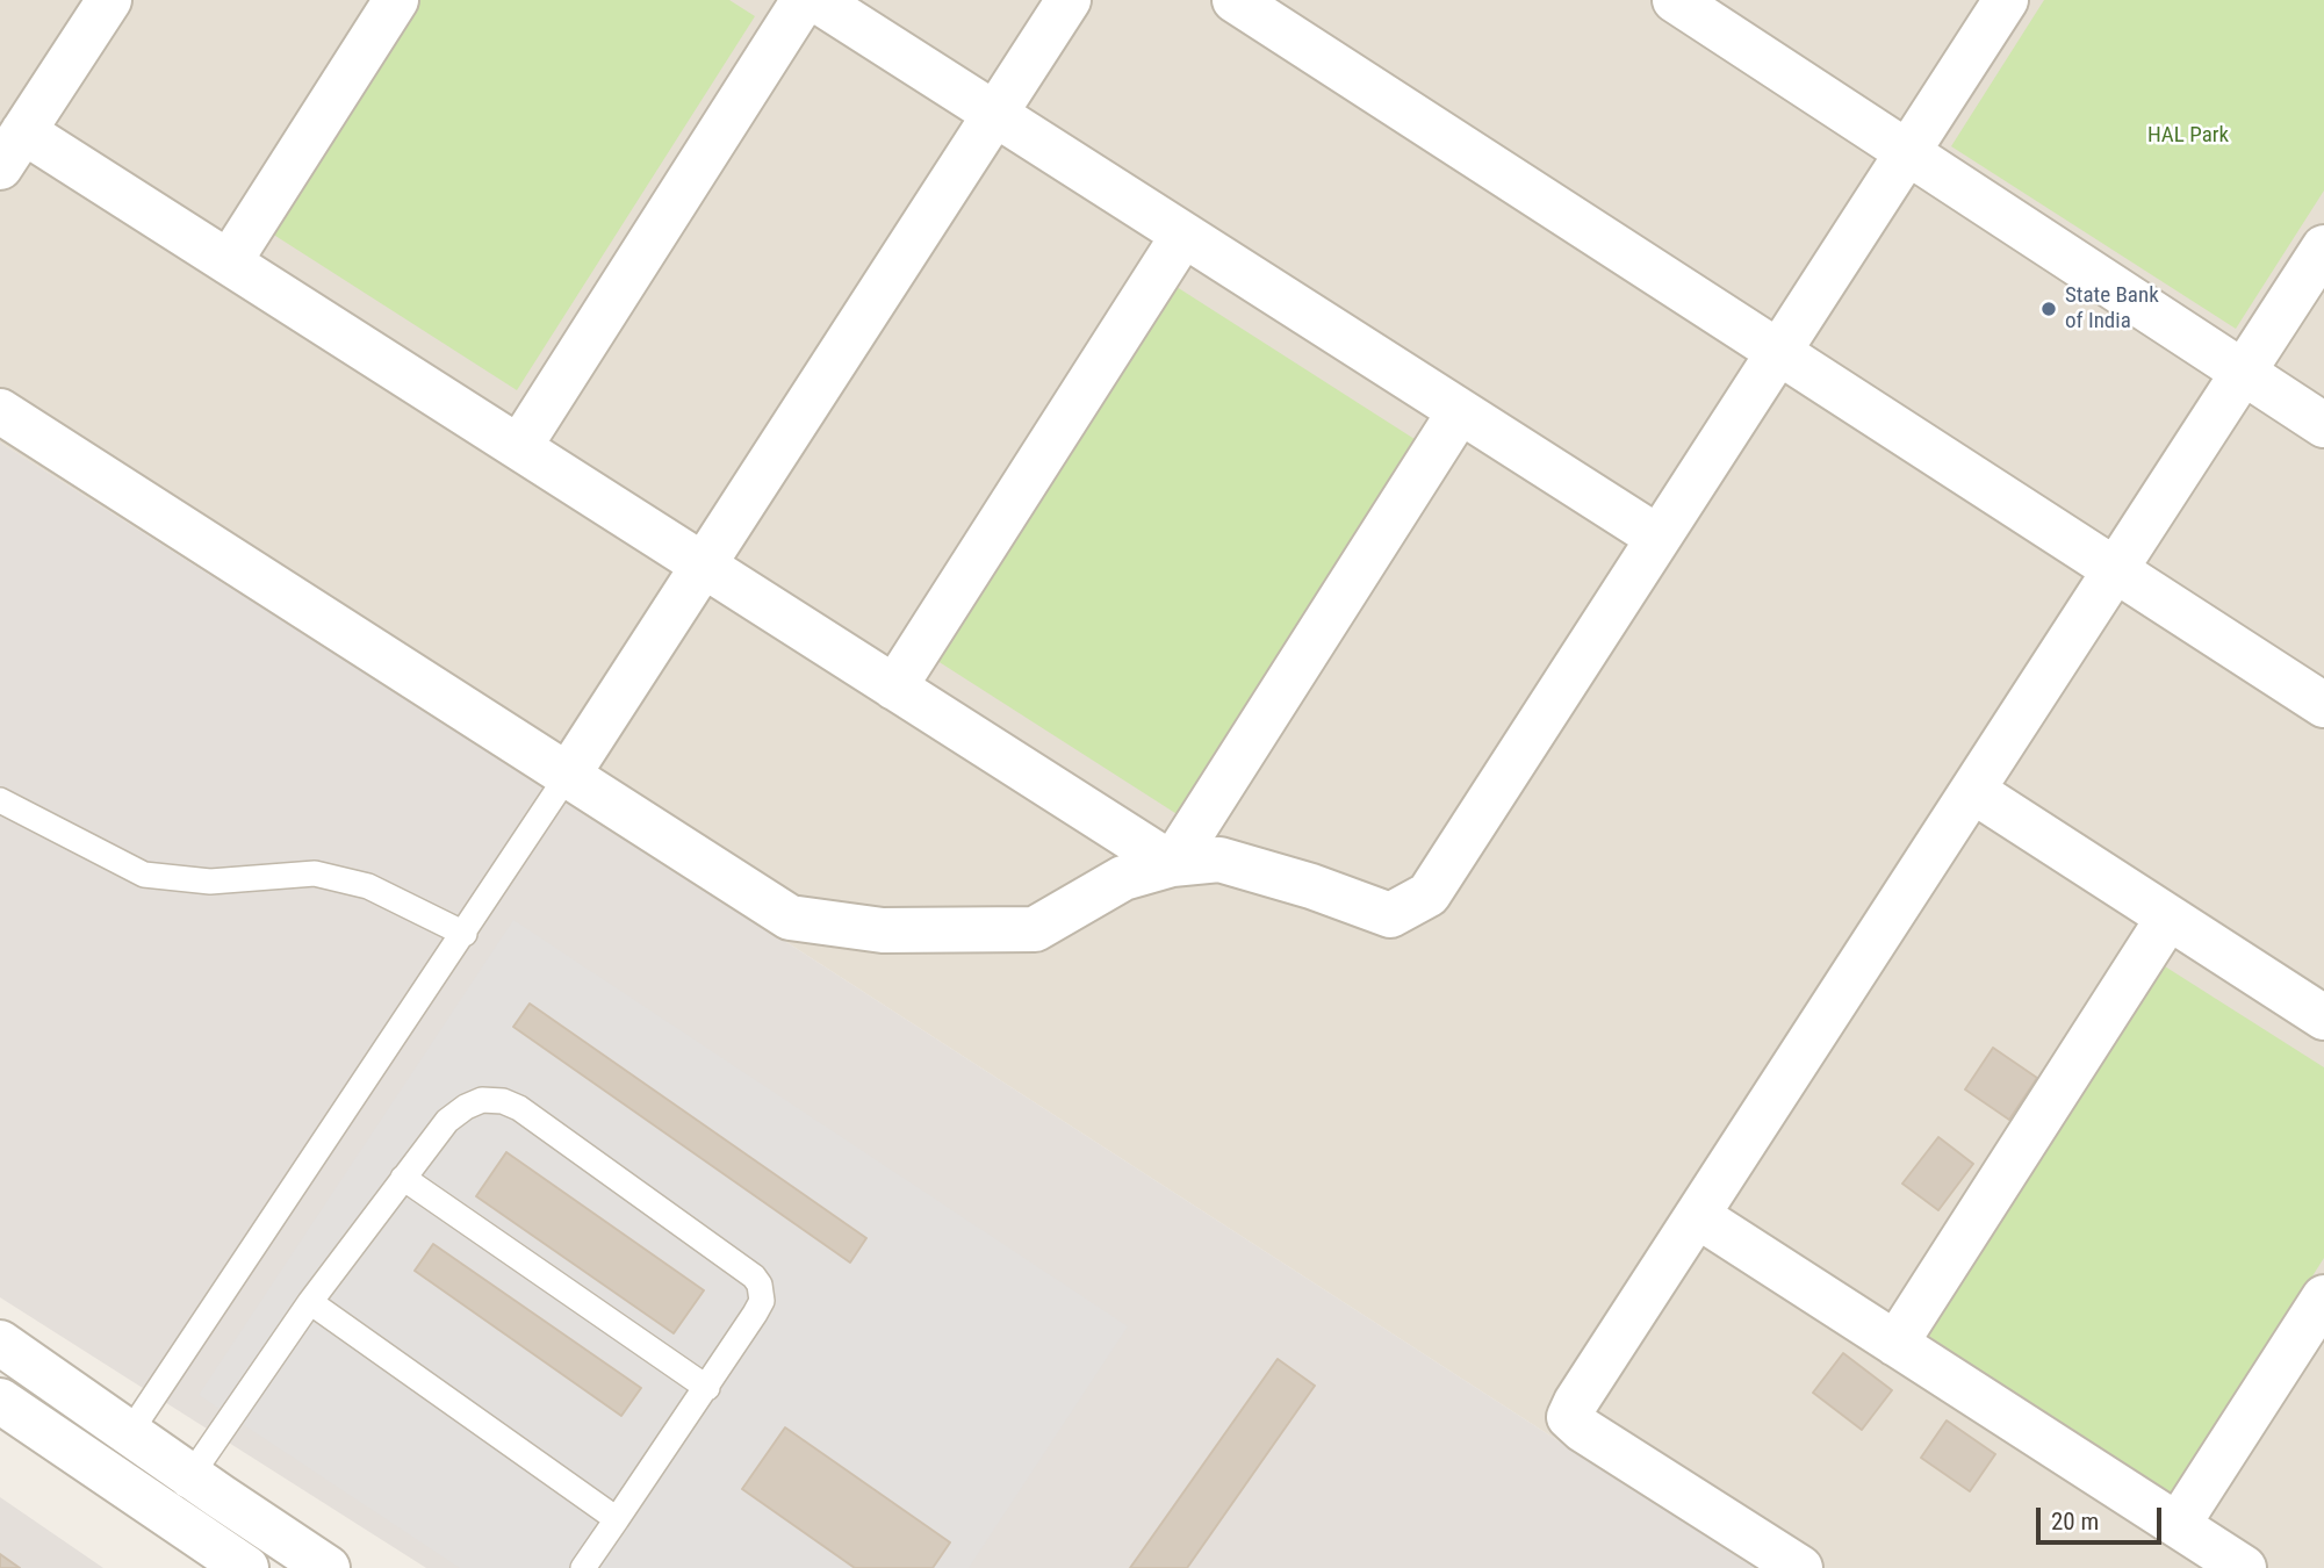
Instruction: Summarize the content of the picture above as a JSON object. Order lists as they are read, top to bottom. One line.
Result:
{"parks":["HAL Park"],"places":["State Bank of India"],"scale_bar":"20 m"}
